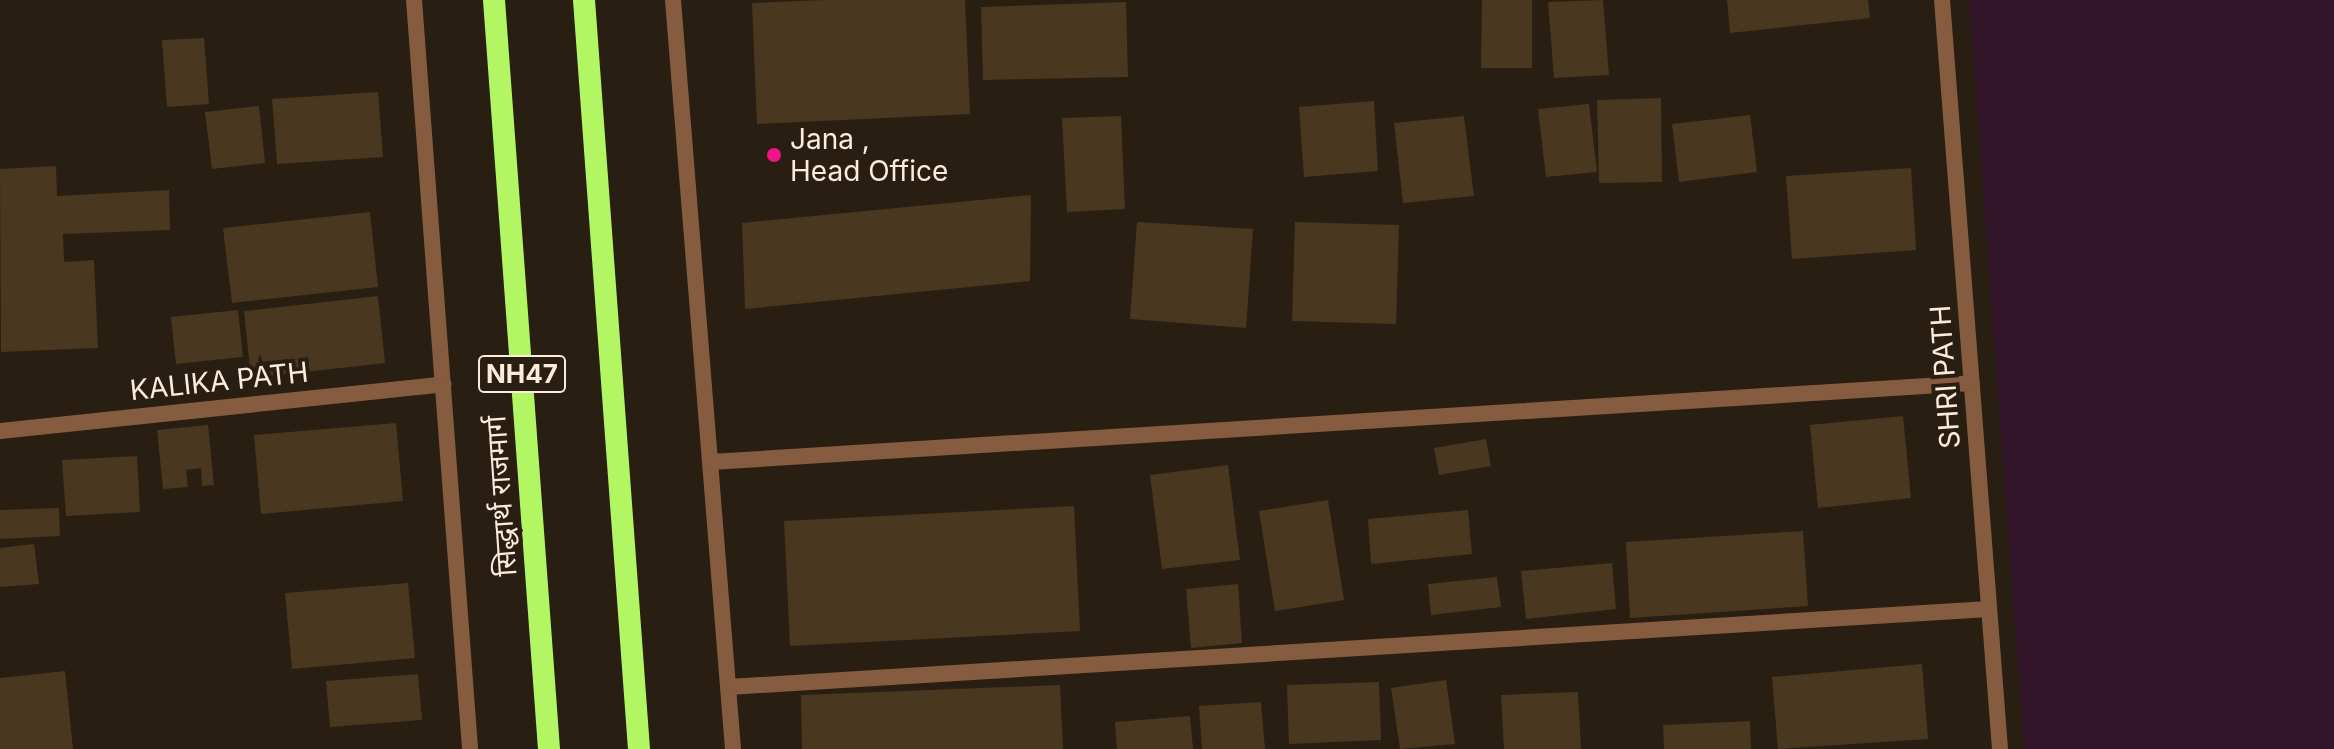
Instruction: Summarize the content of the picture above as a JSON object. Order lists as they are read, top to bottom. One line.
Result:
{"streets":{"highway":["NH47","सिद्धार्थ राजमार्ग"],"street":["SHRI PATH","KALIKA PATH"]},"places":["Jana , Head Office"]}
